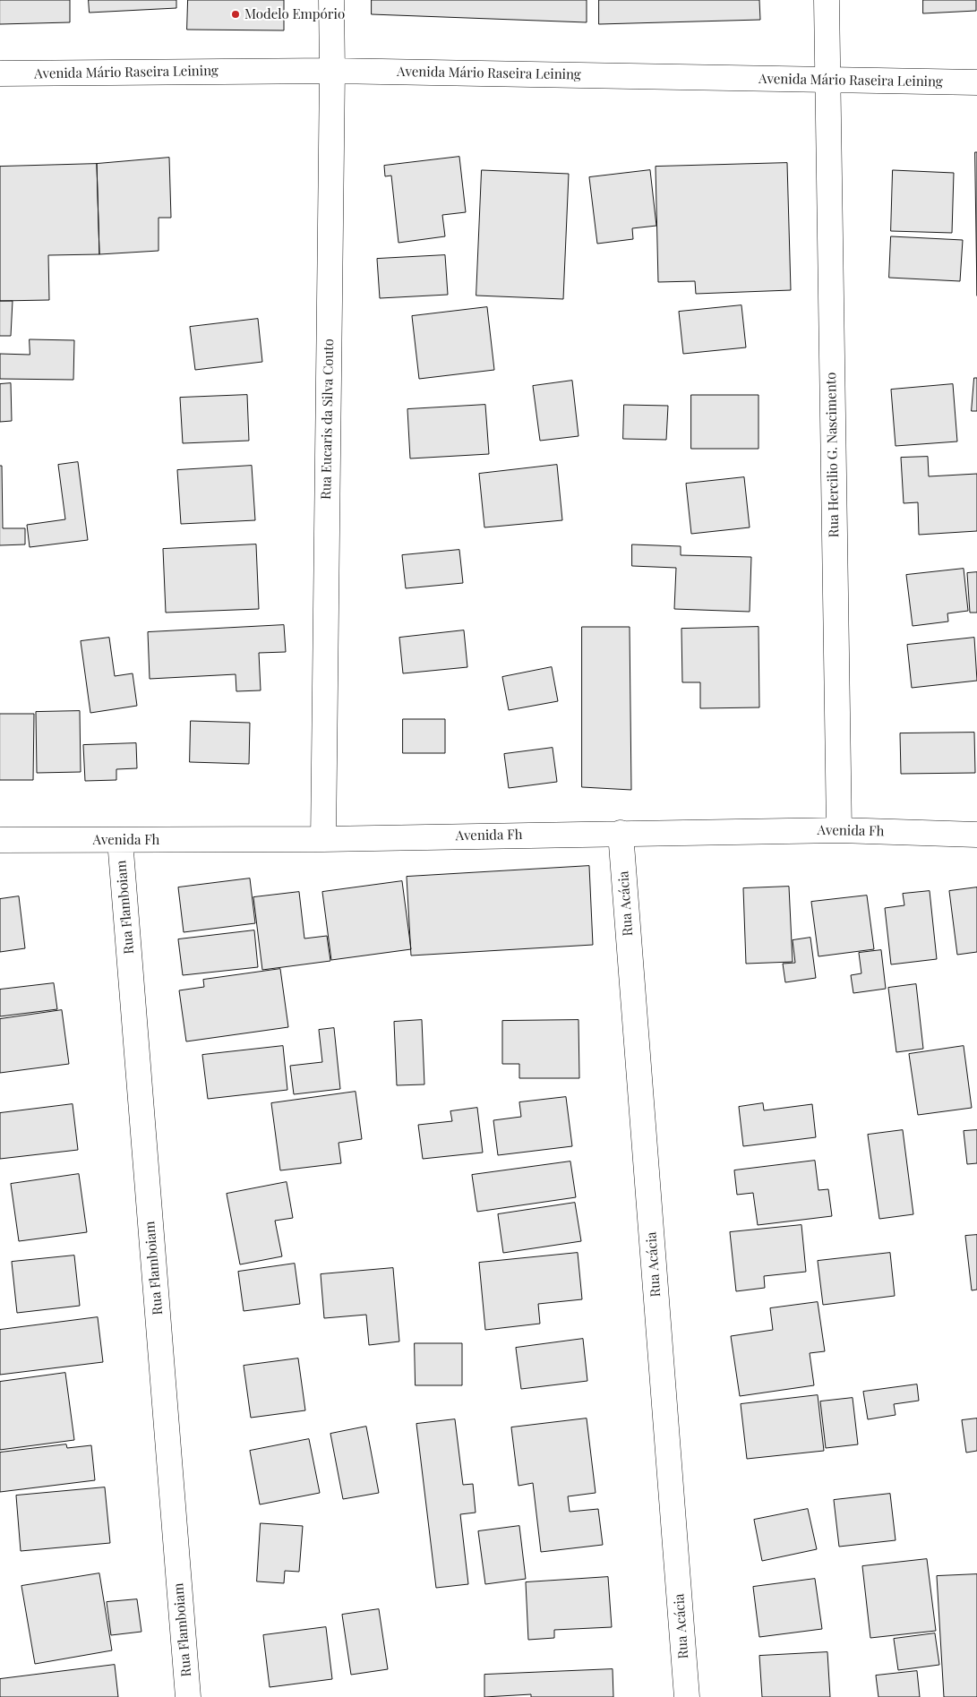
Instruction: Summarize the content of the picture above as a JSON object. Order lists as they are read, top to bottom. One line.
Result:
{"streets":{"street":["Avenida Mário Raseira Leining","Rua Eucaris da Silva Couto","Rua Hercilio G. Nascimento","Avenida Fh","Rua Acácia","Rua Flamboiam"]},"crossings":[["Avenida Mário Raseira Leining","Rua Eucaris da Silva Couto"],["Avenida Mário Raseira Leining","Rua Hercilio G. Nascimento"],["Rua Eucaris da Silva Couto","Avenida Fh"],["Rua Hercilio G. Nascimento","Avenida Fh"],["Avenida Fh","Rua Acácia"],["Avenida Fh","Rua Flamboiam"]],"places":["Modelo Empório"]}
